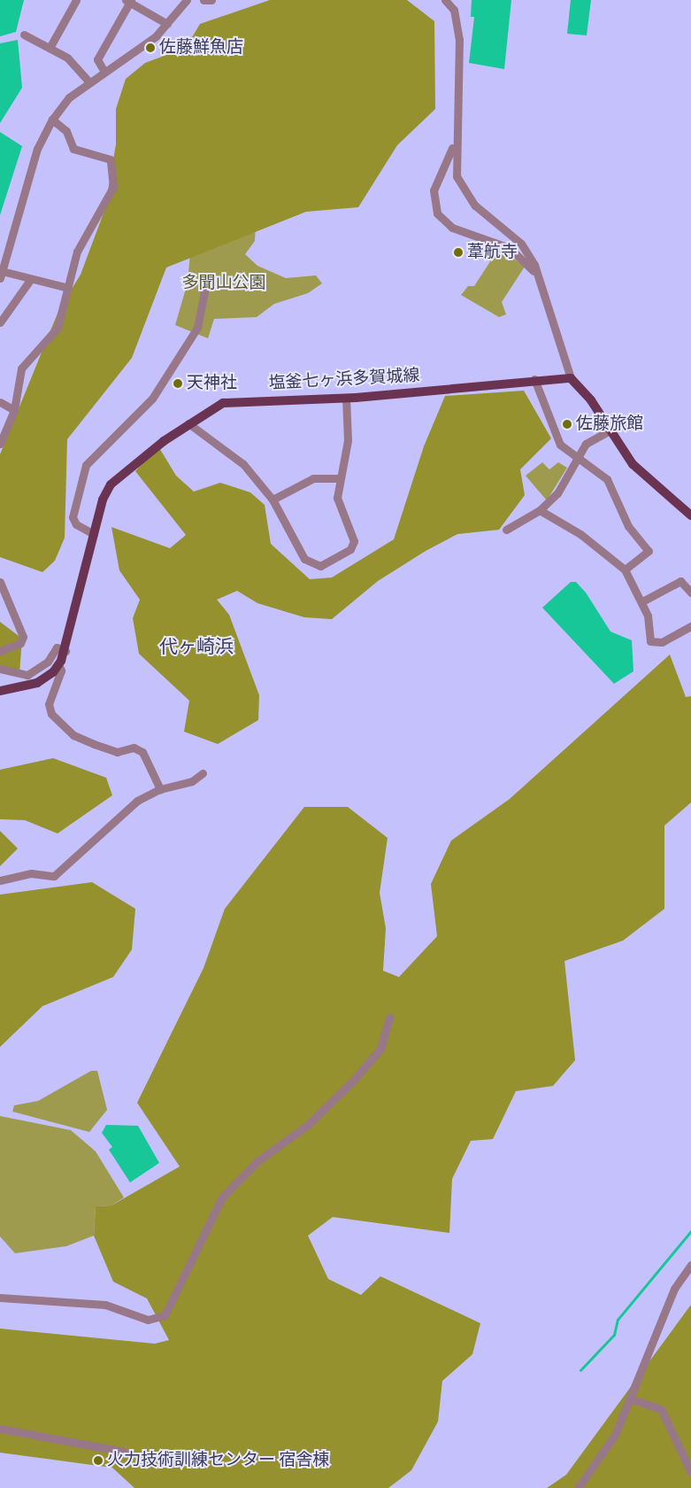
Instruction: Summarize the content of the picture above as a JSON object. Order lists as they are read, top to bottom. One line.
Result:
{"streets":{"main road":["塩釜七ヶ浜多賀城線"]},"districts":["代ヶ崎浜"],"parks":["多聞山公園"],"places":["佐藤鮮魚店","葦航寺","天神社","佐藤旅館","火力技術訓練センター 宿舎棟"]}
